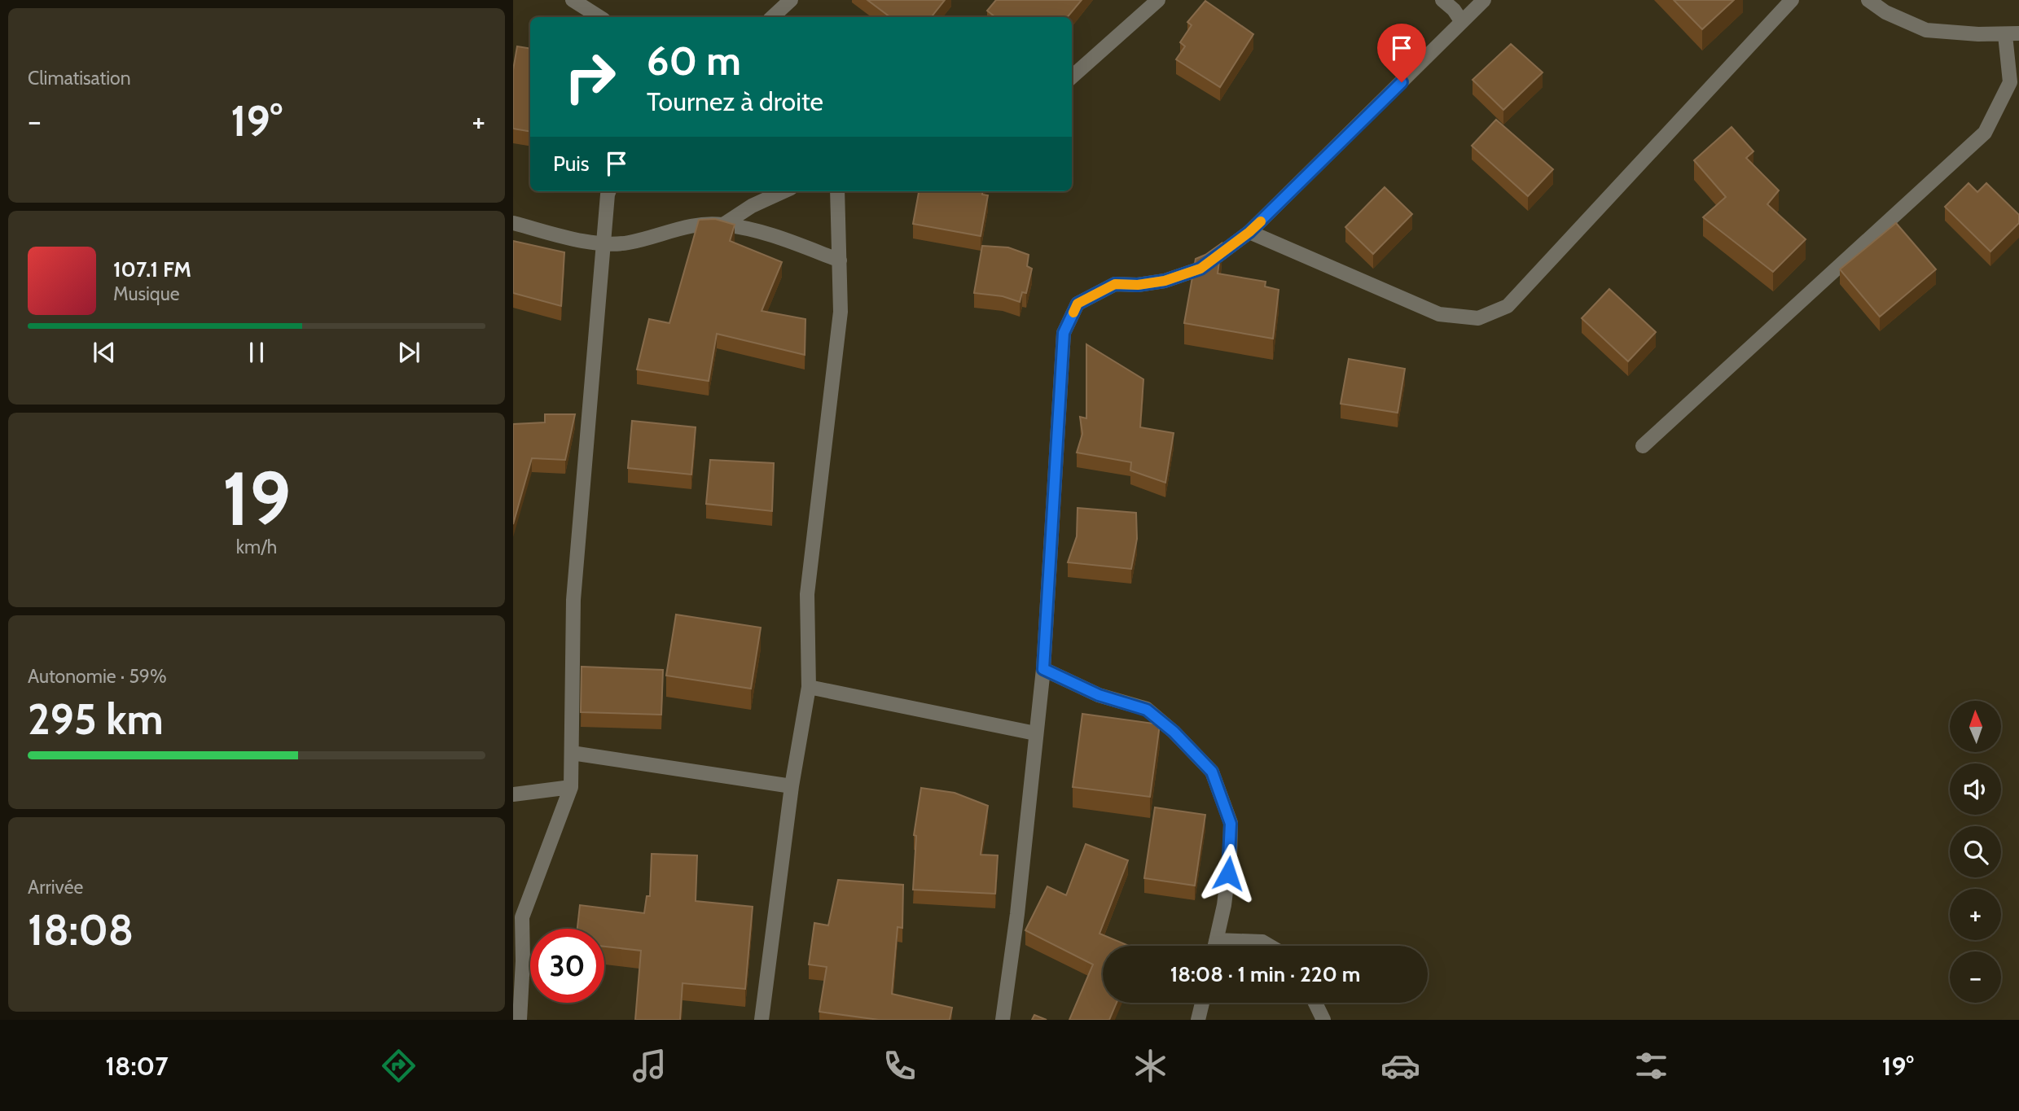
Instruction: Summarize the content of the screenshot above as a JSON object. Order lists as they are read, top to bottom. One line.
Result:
{"north":"top","page":{"tile":["Climatisation",["19","km/h"],["Autonomie · 59%","295 km"],["Arrivée","18:08"]],"turn":["60 m","Tournez à droite"],"heat":["−","19°","+"],"then":"Puis","song":["107.1 FM","Musique"],"map_buttons":["+","−"],"limit":"30","trip":"18:08 · 1 min · 220 m","tabs":["18:07","19°"]}}
